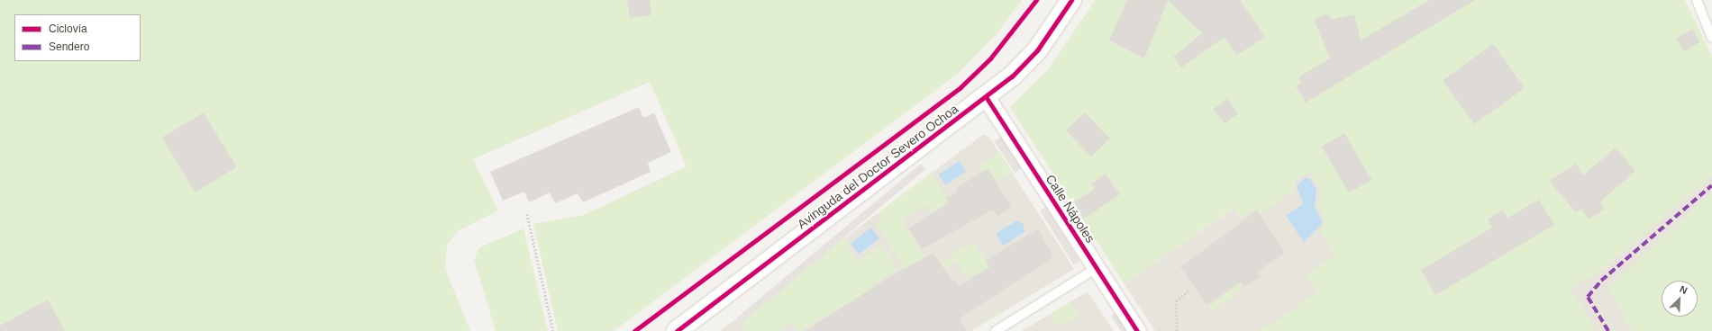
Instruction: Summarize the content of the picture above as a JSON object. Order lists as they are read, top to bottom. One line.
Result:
{"streets":{"street":["Avinguda del Doctor Severo Ochoa","Calle Nápoles"]},"crossings":[["Avinguda del Doctor Severo Ochoa","Calle Nápoles"]],"legend":["Ciclovía","Sendero"],"north":"top right"}
